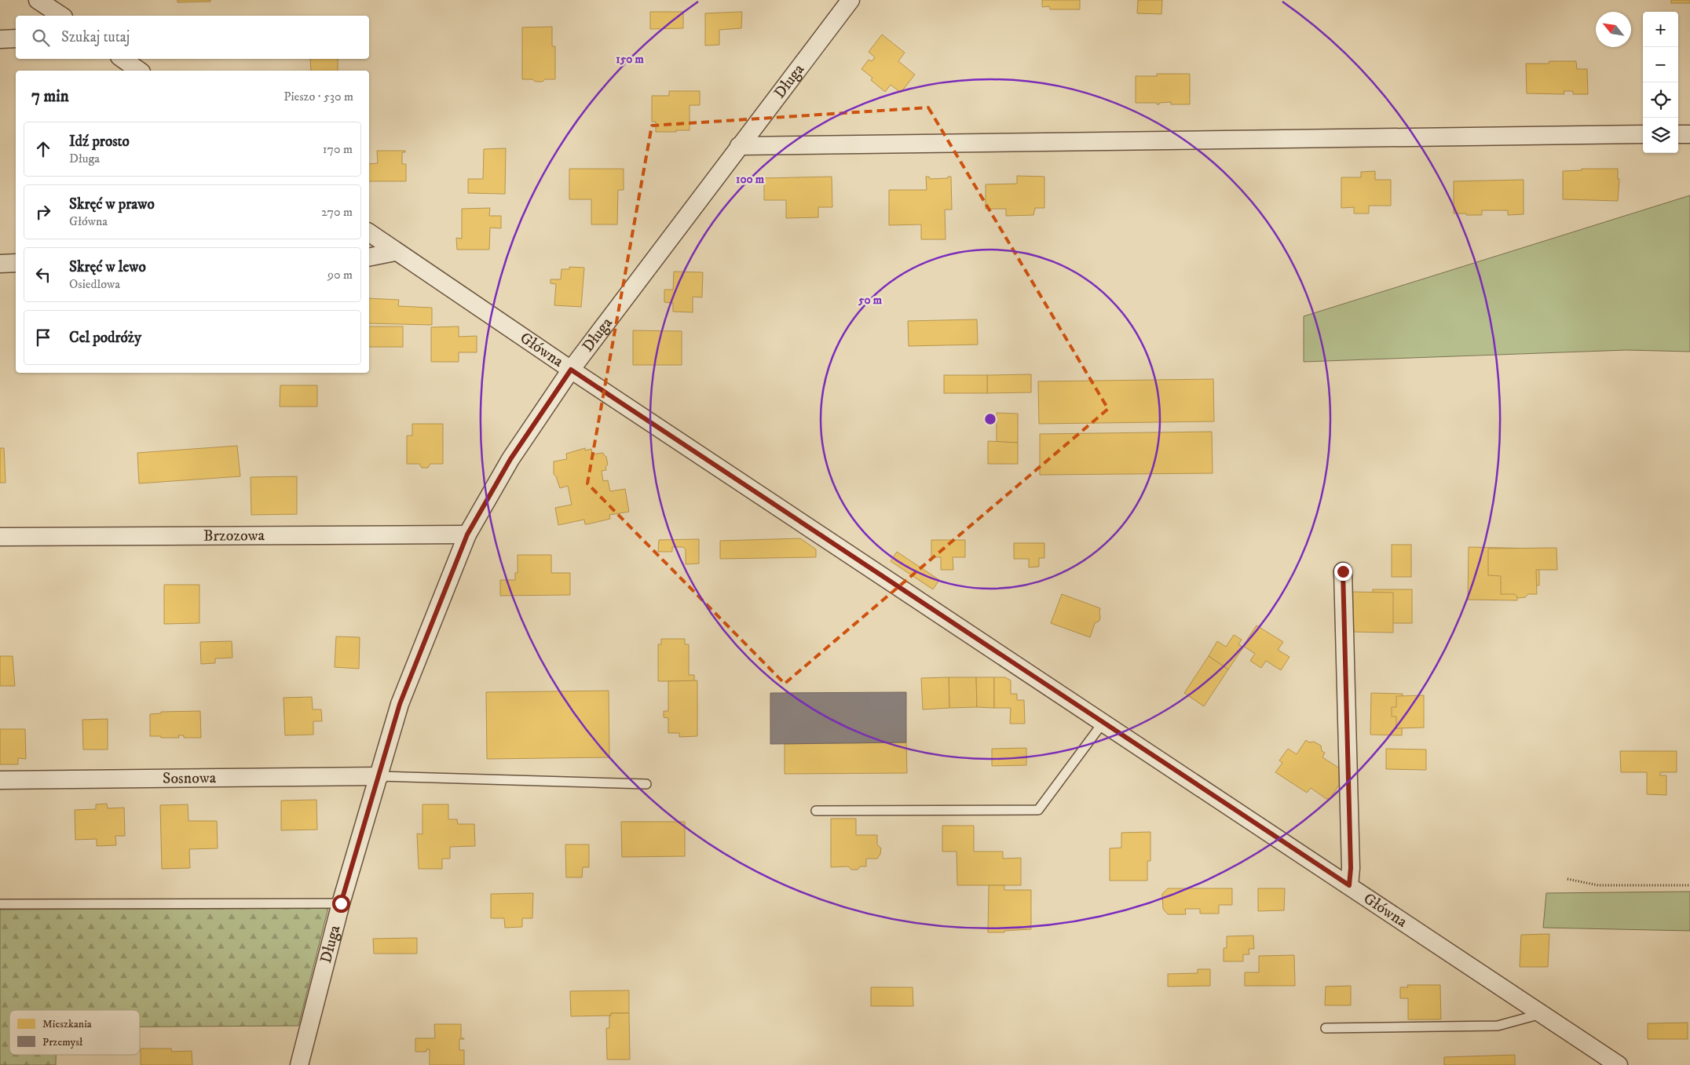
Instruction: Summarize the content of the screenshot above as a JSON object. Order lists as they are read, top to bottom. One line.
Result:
{"streets":{"street":["Długa","Główna","Brzozowa","Sosnowa"]},"crossings":[["Długa","Główna"],["Długa","Brzozowa"],["Długa","Sosnowa"]],"legend":["Mieszkania","Przemysł"],"north":"top left","page":{"map_buttons":["+","−"],"search":"Szukaj tutaj","heading":["7 min","Pieszo · 530 m"],"list":[["Idź prosto","Długa","170 m"],["Skręć w prawo","Główna","270 m"],["Skręć w lewo","Osiedlowa","90 m"],"Cel podróży"]},"rings":["150 m","100 m","50 m"]}
